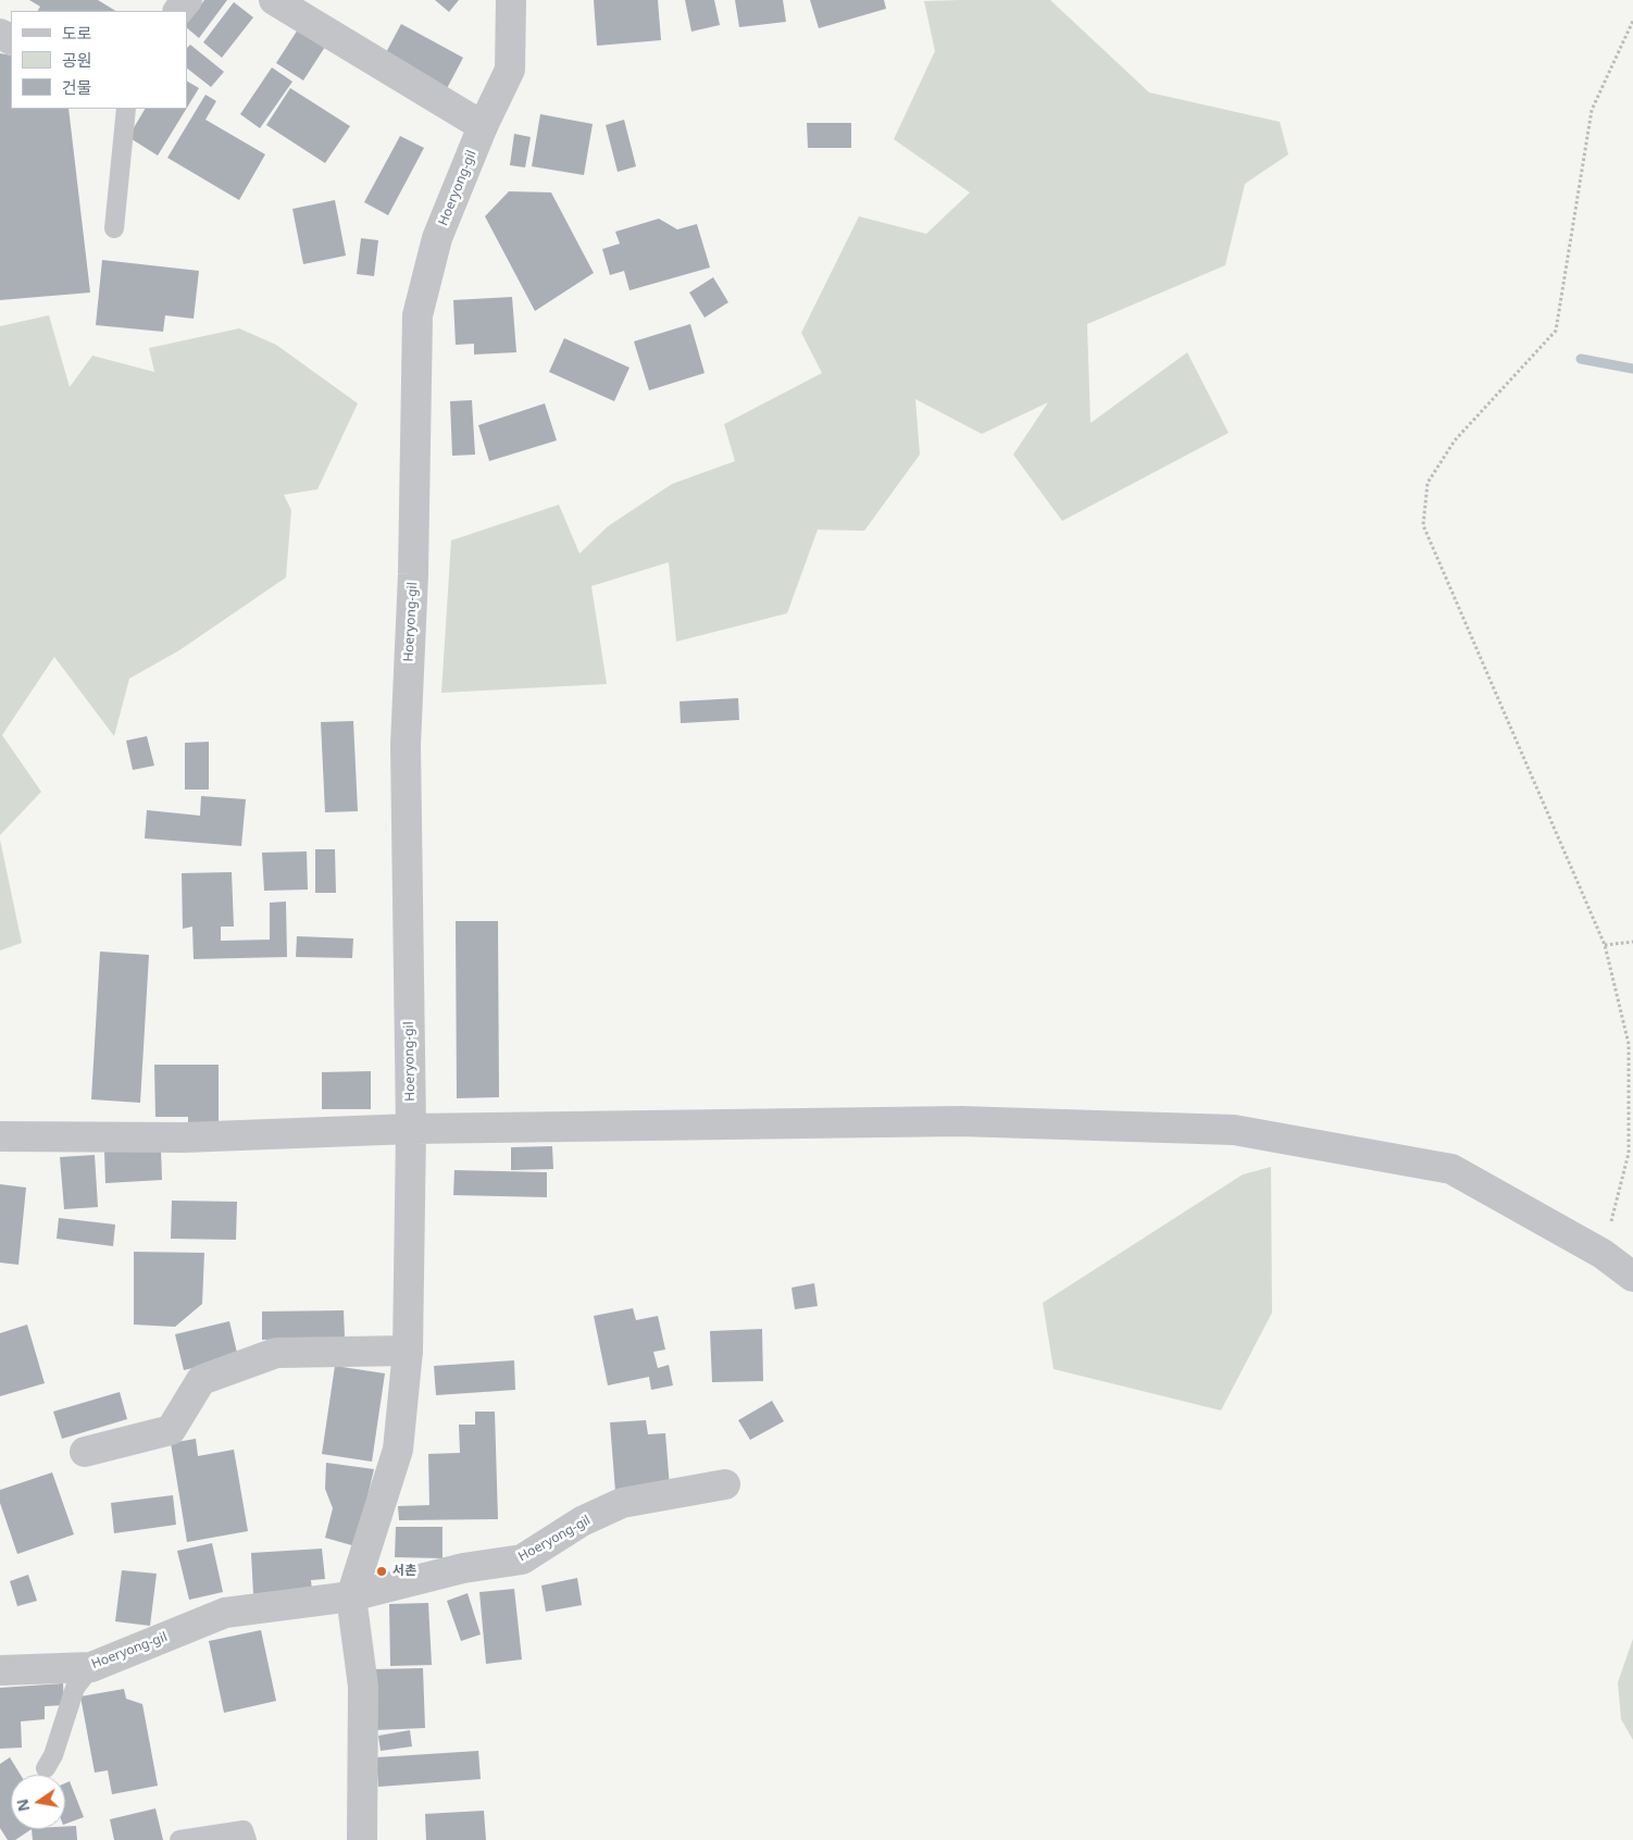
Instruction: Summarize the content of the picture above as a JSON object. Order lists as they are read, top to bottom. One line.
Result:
{"streets":{"street":["Hoeryong-gil"]},"places":["서촌"],"legend":["도로","공원","건물"],"north":"left"}
